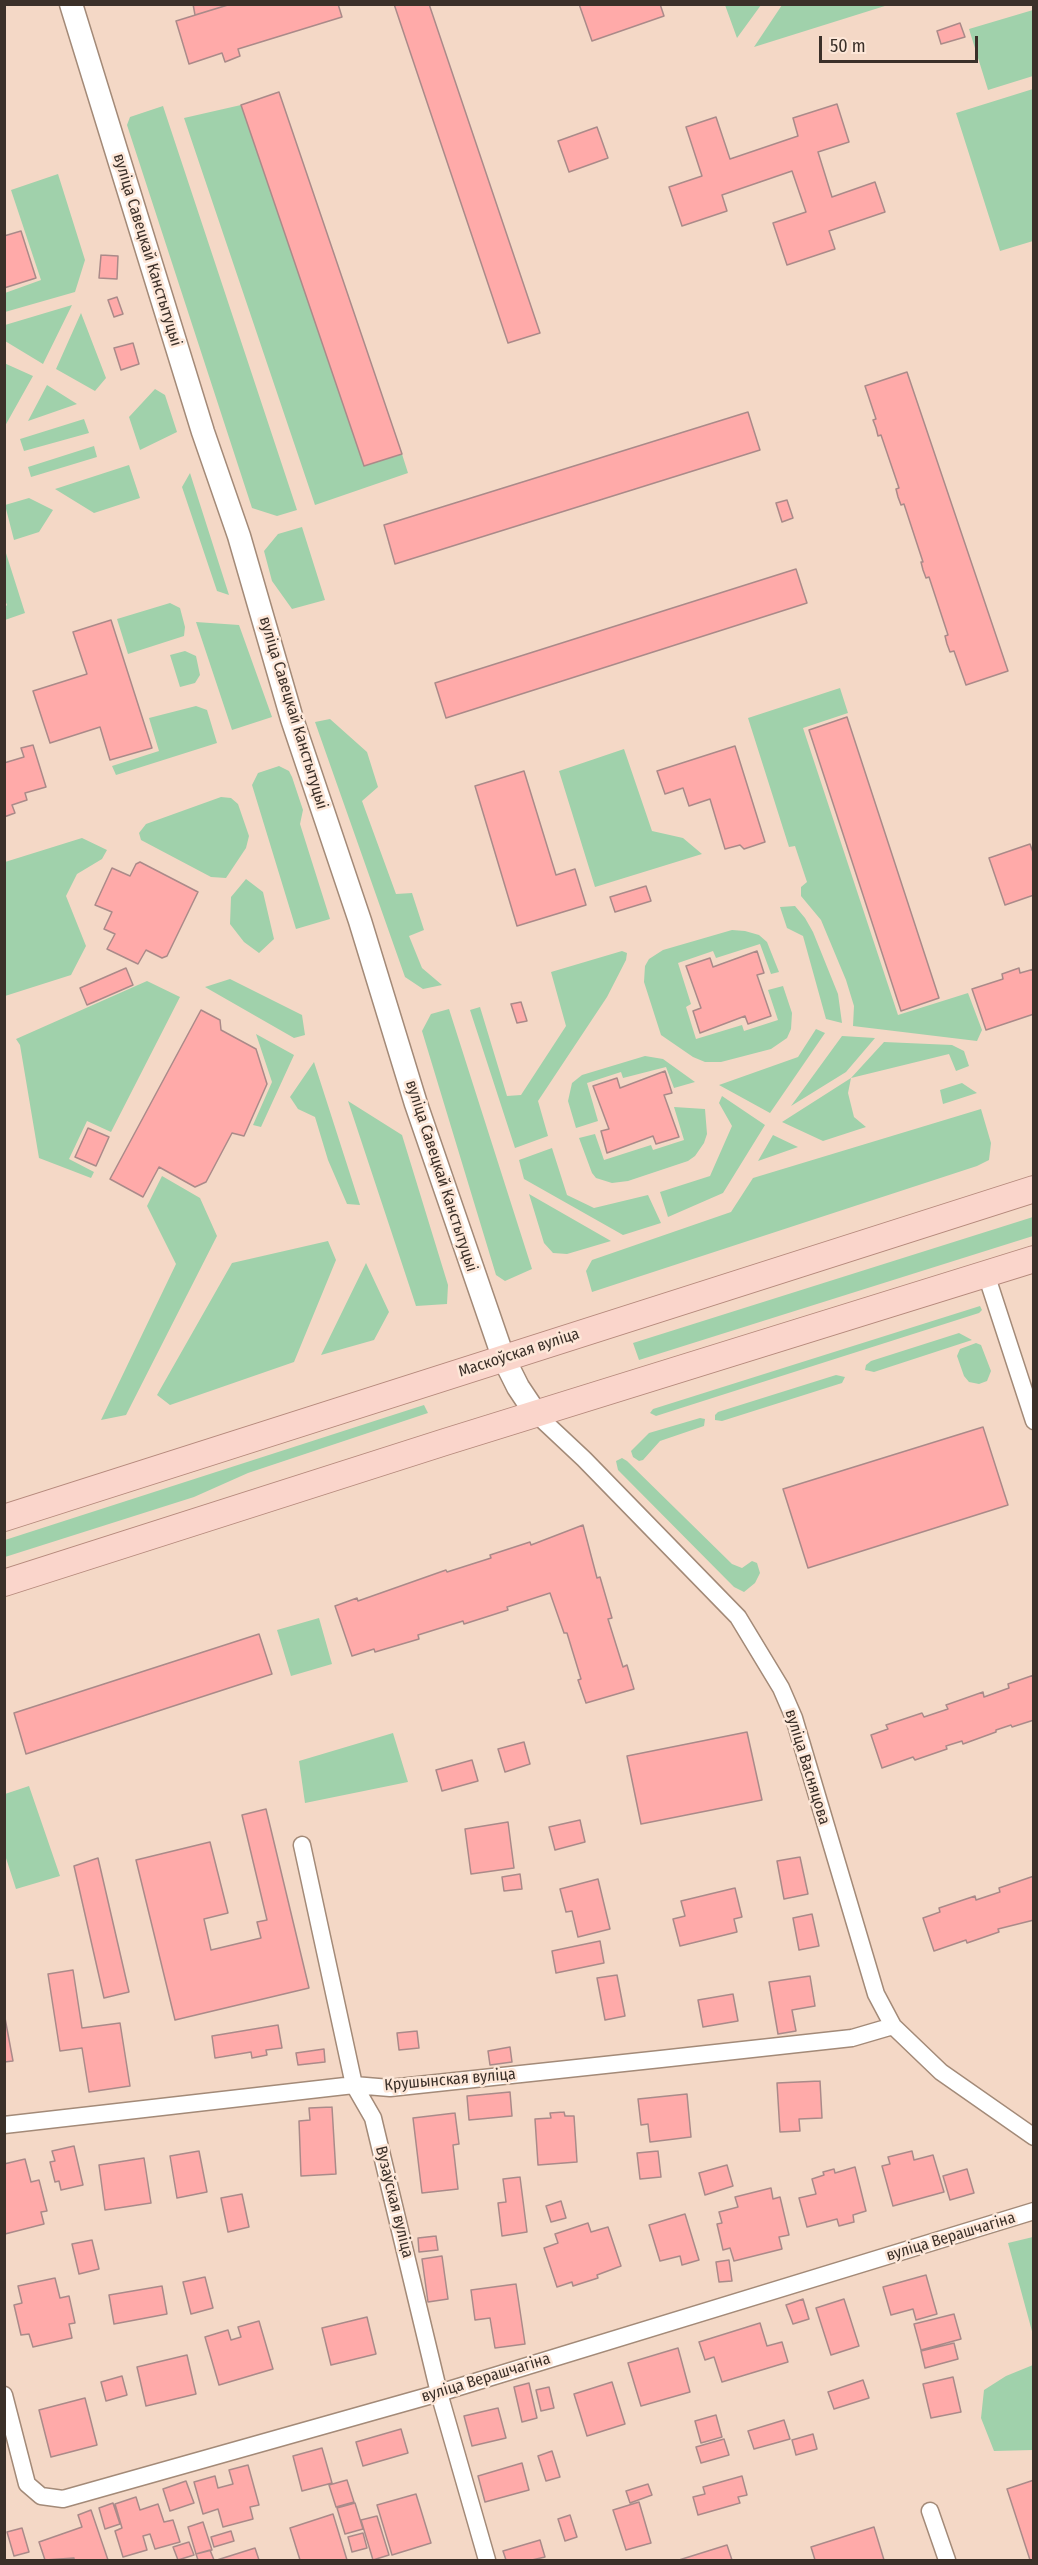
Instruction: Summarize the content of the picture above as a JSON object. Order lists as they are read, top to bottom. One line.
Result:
{"streets":{"main road":["вуліца Савецкай Канстытуцыі","Маскоўская вуліца"],"street":["вуліца Васняцова","Крушынская вуліца","Вузаўская вуліца","вуліца Верашчагіна"]},"crossings":[["вуліца Савецкай Канстытуцыі","Маскоўская вуліца"],["вуліца Савецкай Канстытуцыі","вуліца Васняцова"],["вуліца Васняцова","Крушынская вуліца"],["Крушынская вуліца","Вузаўская вуліца"],["Вузаўская вуліца","вуліца Верашчагіна"]],"scale_bar":"50 m"}
